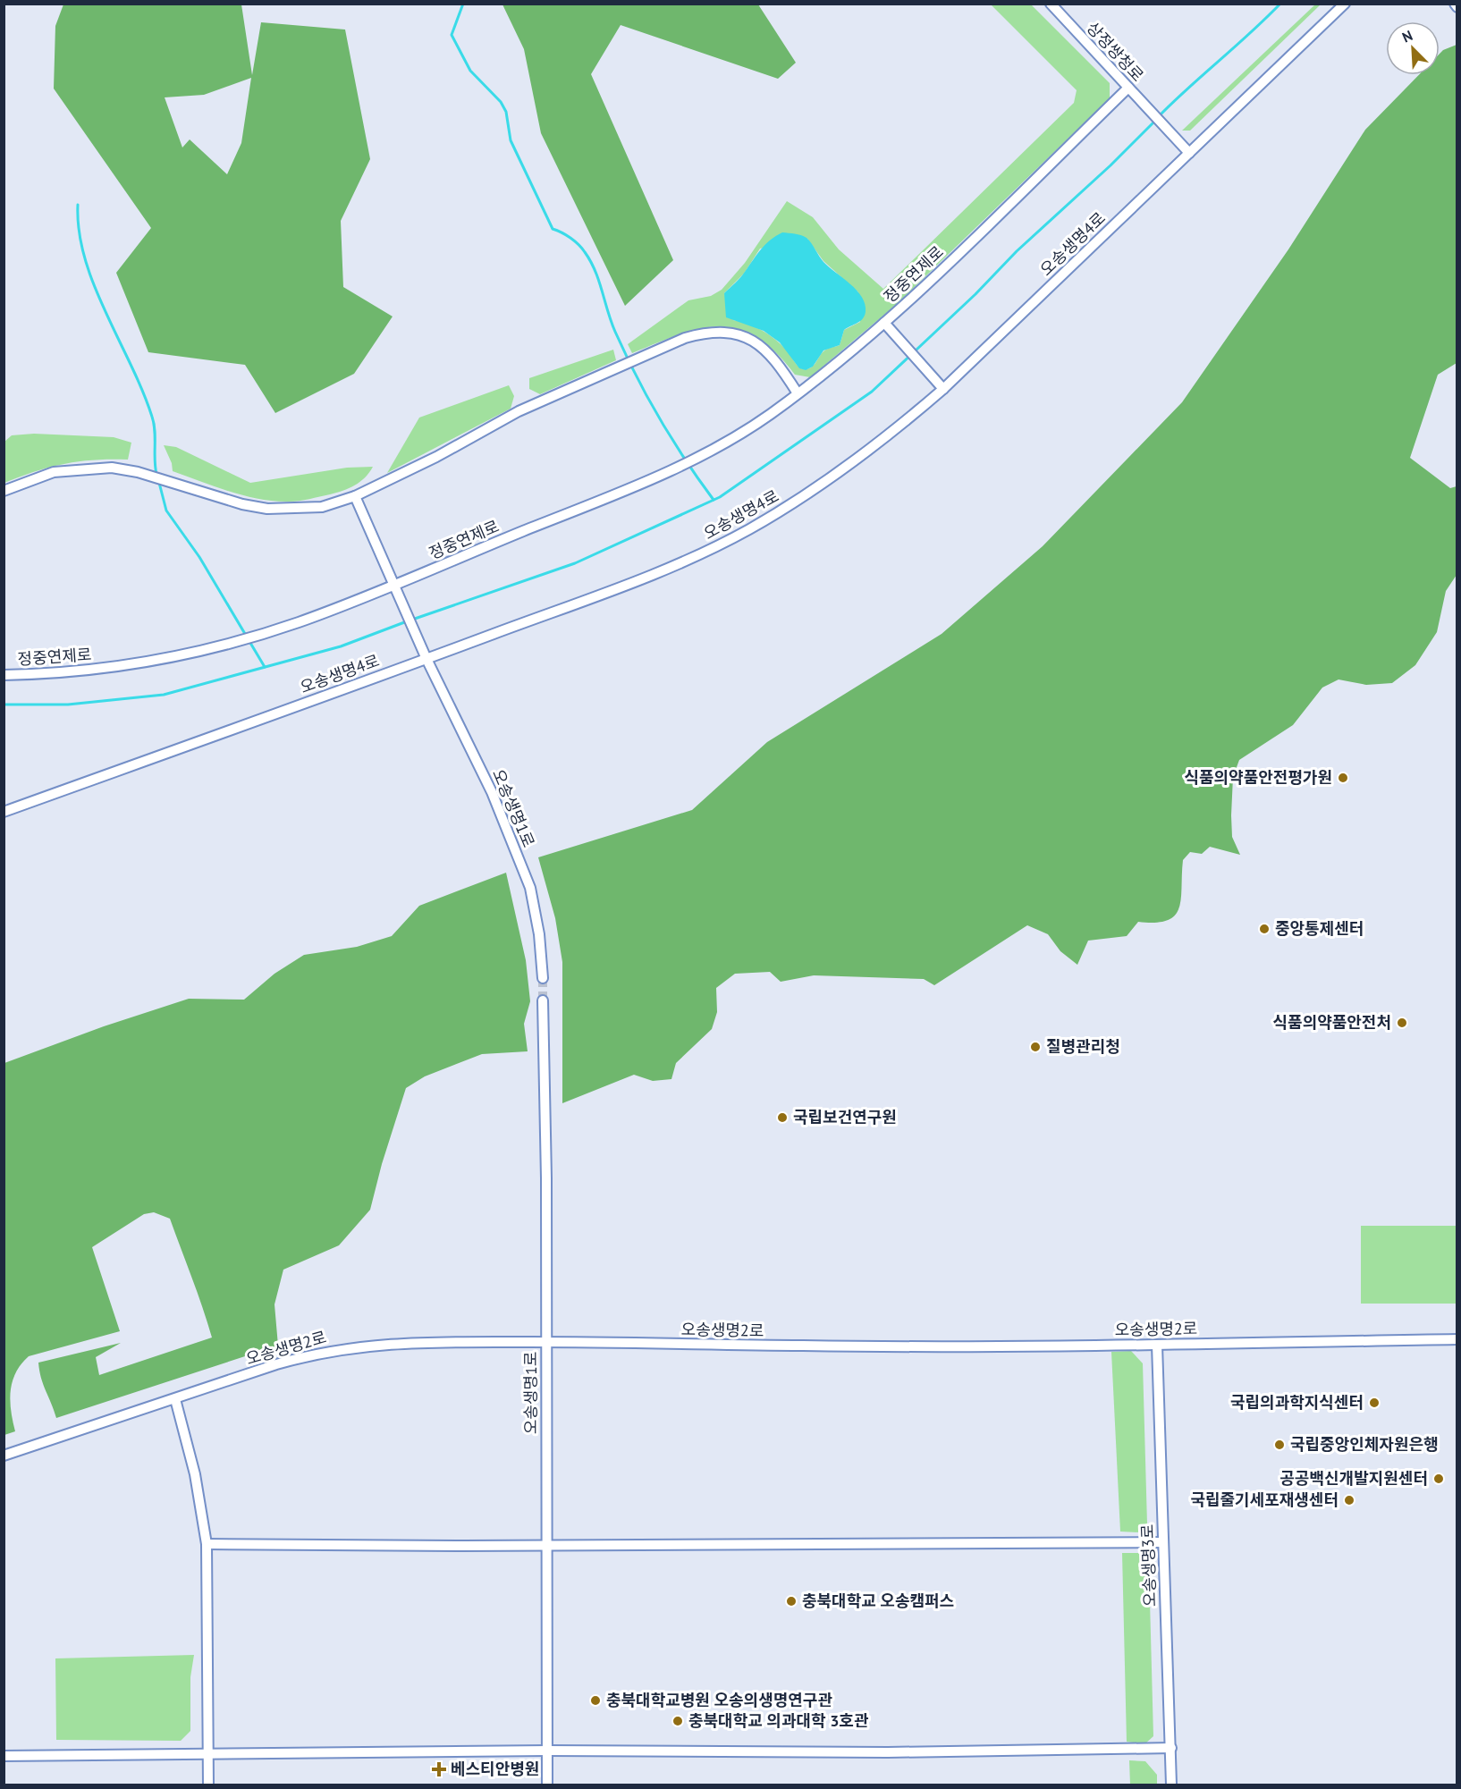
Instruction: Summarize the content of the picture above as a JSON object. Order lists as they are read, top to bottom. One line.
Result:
{"streets":{"street":["상정쌍청로","오송생명4로","정중연제로","오송생명1로","오송생명2로","오송생명3로"]},"crossings":[["상정쌍청로","오송생명4로"],["상정쌍청로","정중연제로"],["오송생명4로","오송생명1로"],["정중연제로","오송생명1로"],["오송생명1로","오송생명2로"],["오송생명2로","오송생명3로"]],"places":{"other":["식품의약품안전평가원","중앙통제센터","식품의약품안전처","질병관리청","국립보건연구원","국립의과학지식센터","국립중앙인체자원은행","공공백신개발지원센터","국립줄기세포재생센터","충북대학교 오송캠퍼스","충북대학교병원 오송의생명연구관","충북대학교 의과대학 3호관"],"health":["베스티안병원"]},"north":"top left"}
